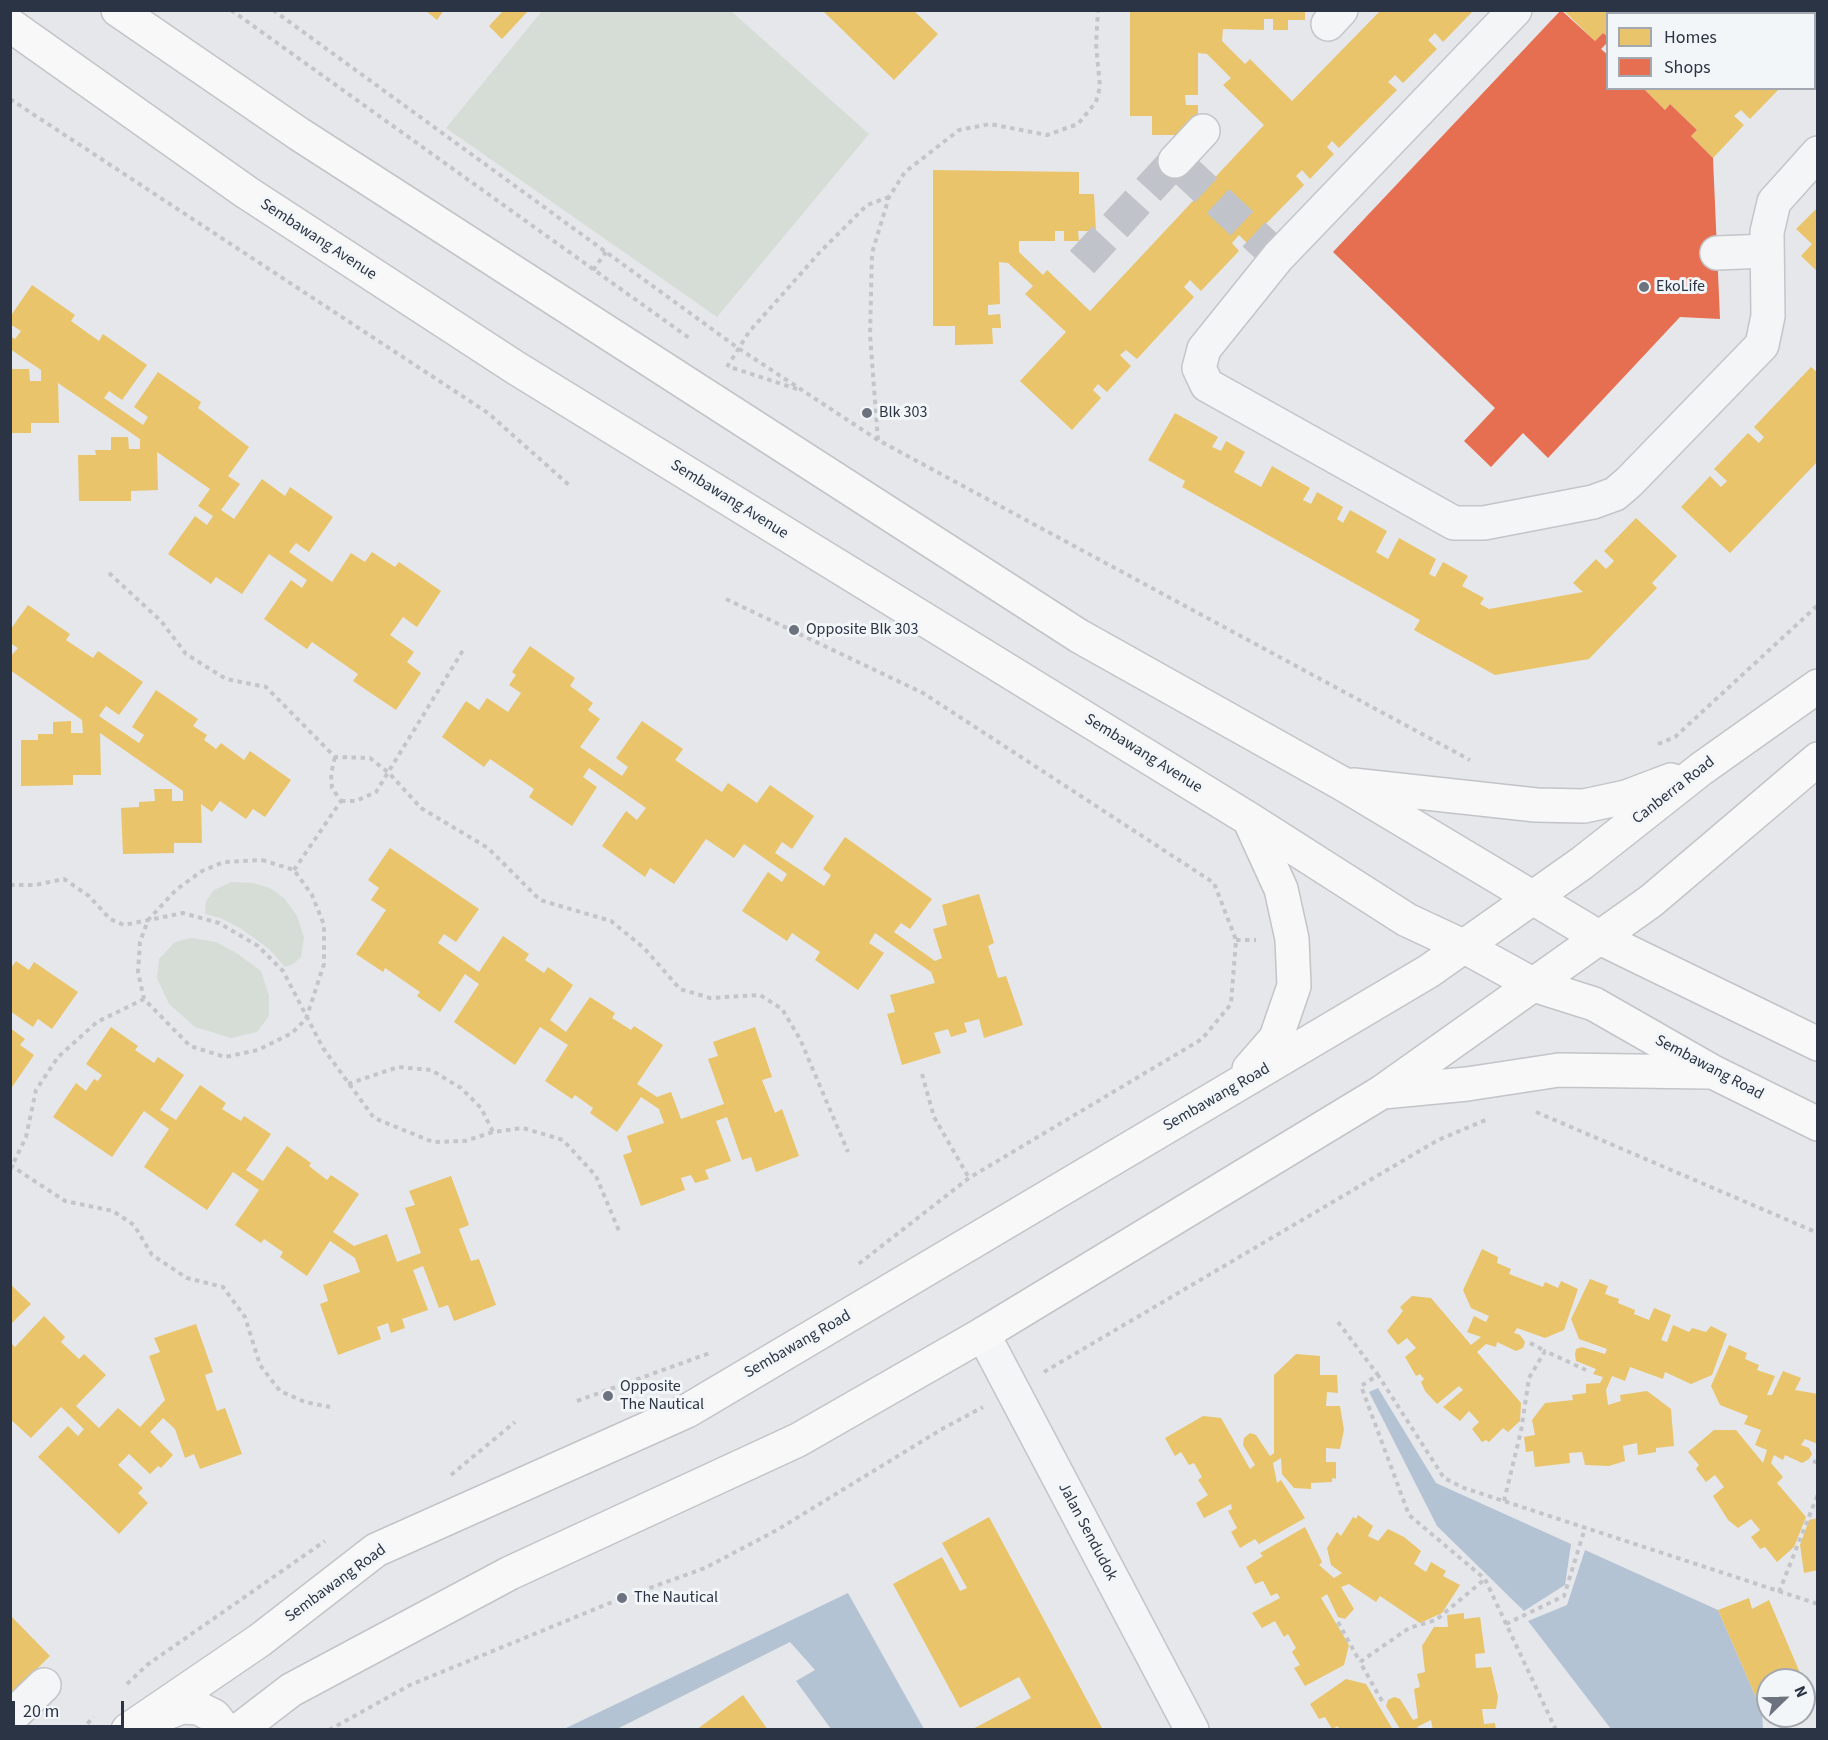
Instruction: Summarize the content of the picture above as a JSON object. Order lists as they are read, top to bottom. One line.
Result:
{"streets":{"main road":["Sembawang Avenue","Canberra Road","Sembawang Road"],"street":["Jalan Sendudok"]},"crossings":[["Sembawang Avenue","Sembawang Road"],["Canberra Road","Sembawang Road"]],"places":["EkoLife","Blk 303","Opposite Blk 303","Opposite The Nautical","The Nautical"],"legend":["Homes","Shops"],"scale_bar":"20 m","north":"top right"}
